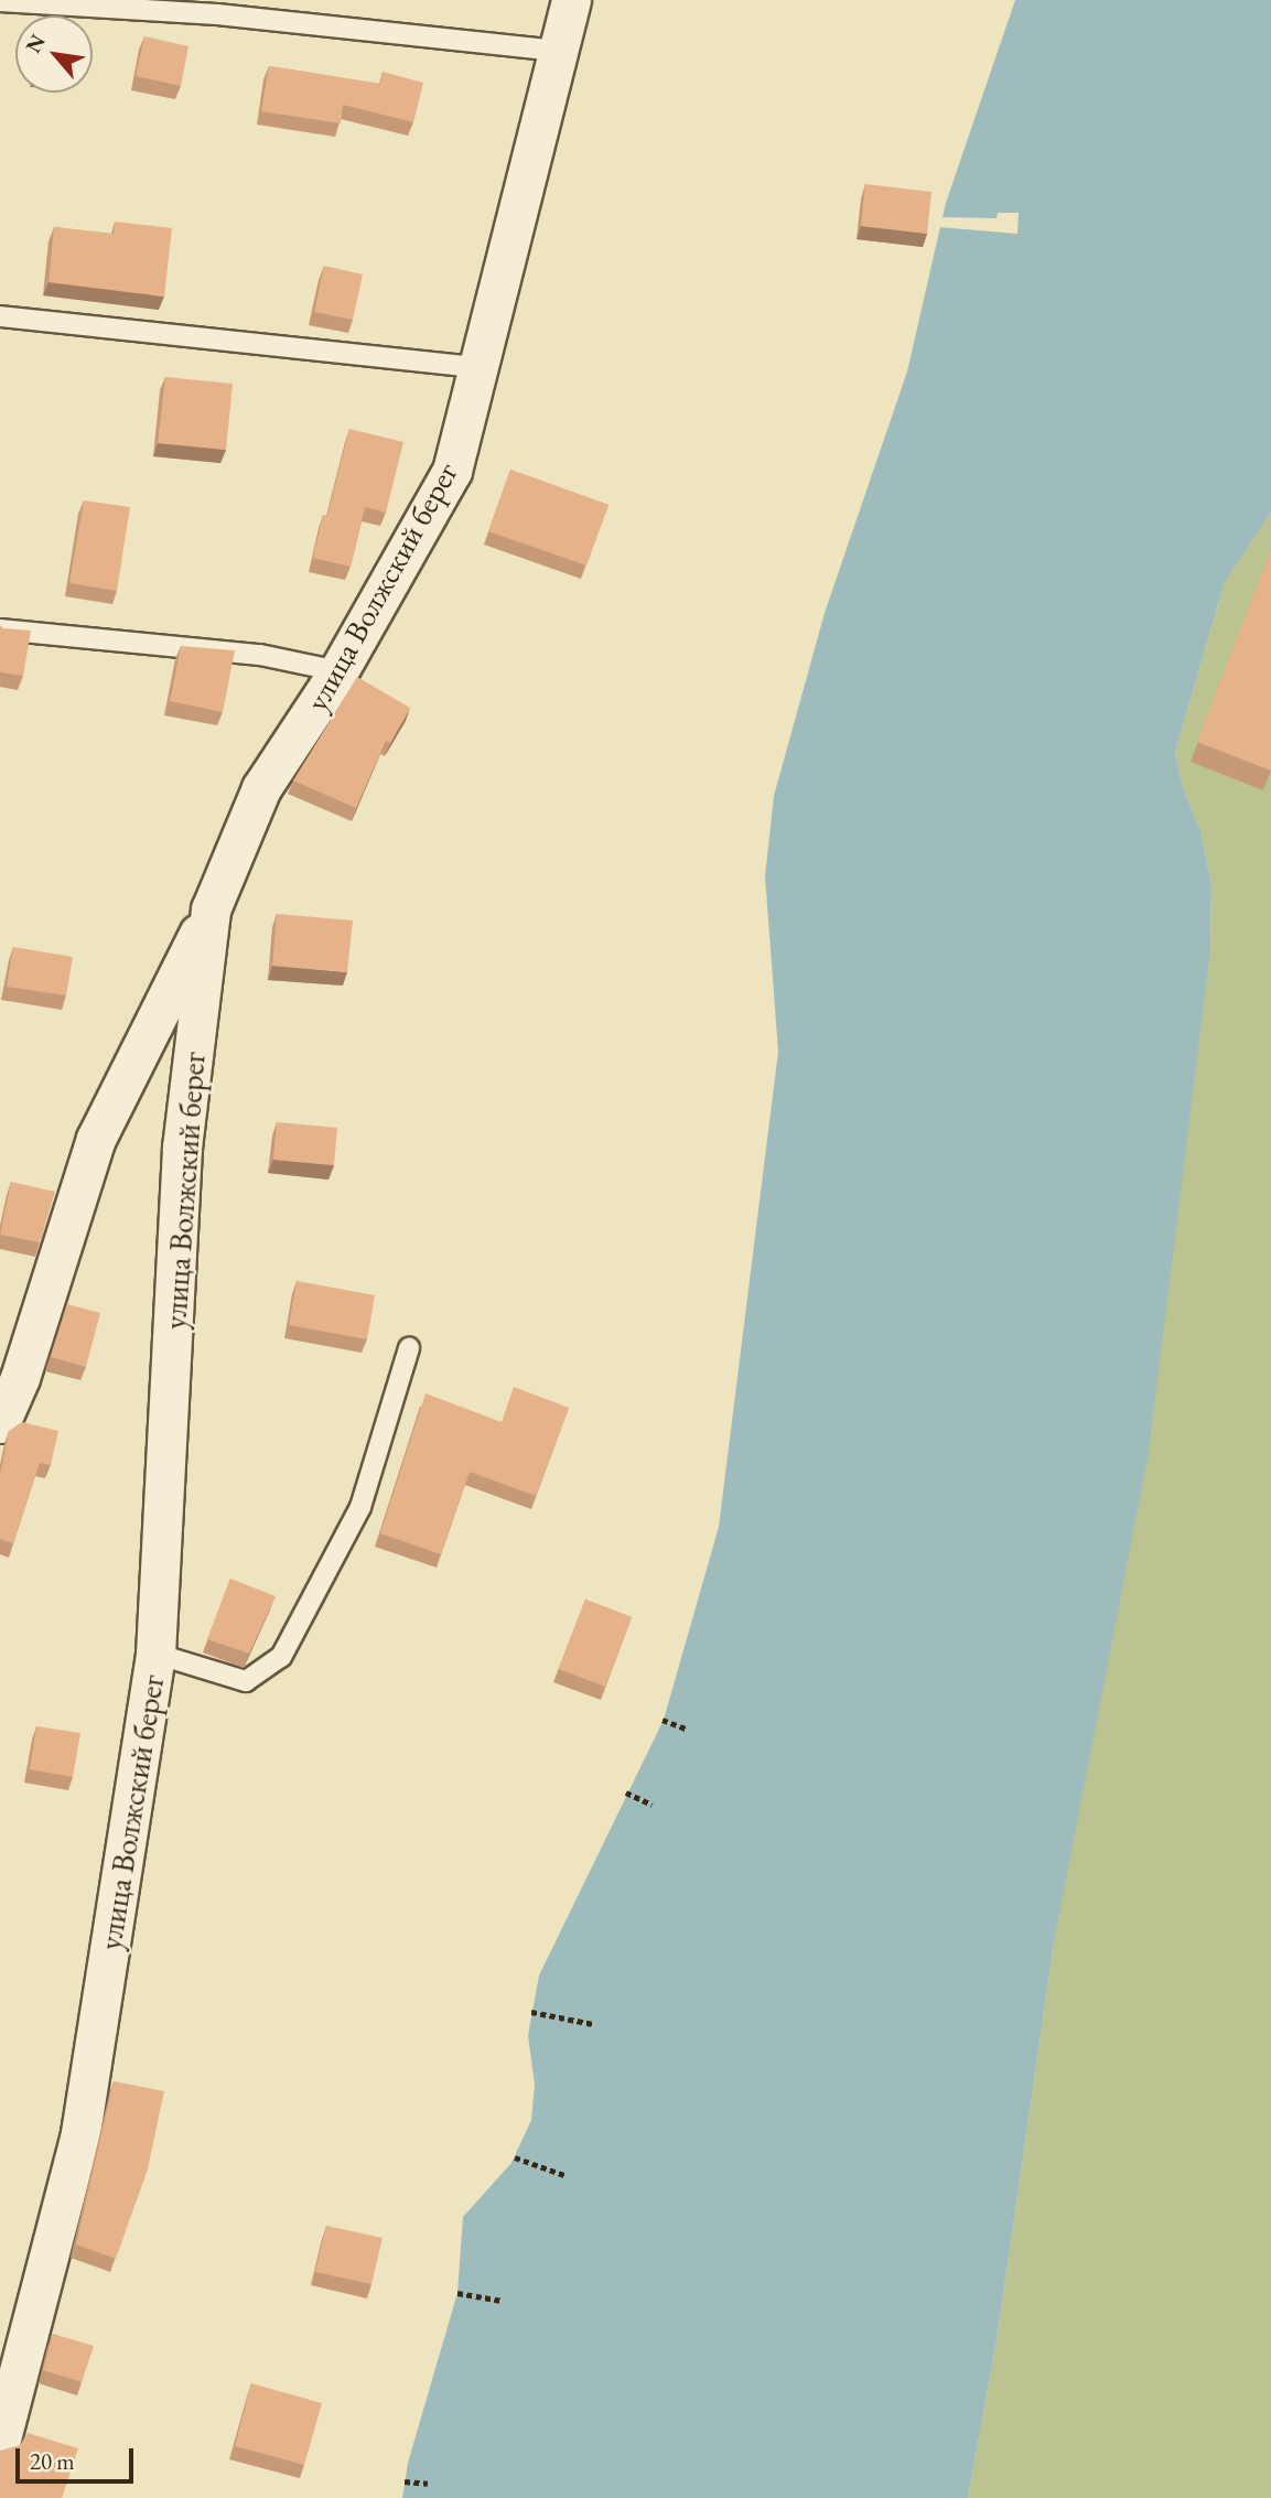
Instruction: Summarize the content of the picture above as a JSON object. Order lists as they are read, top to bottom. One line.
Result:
{"streets":{"street":["улица Волжский берег"]},"scale_bar":"20 m","north":"top left"}
